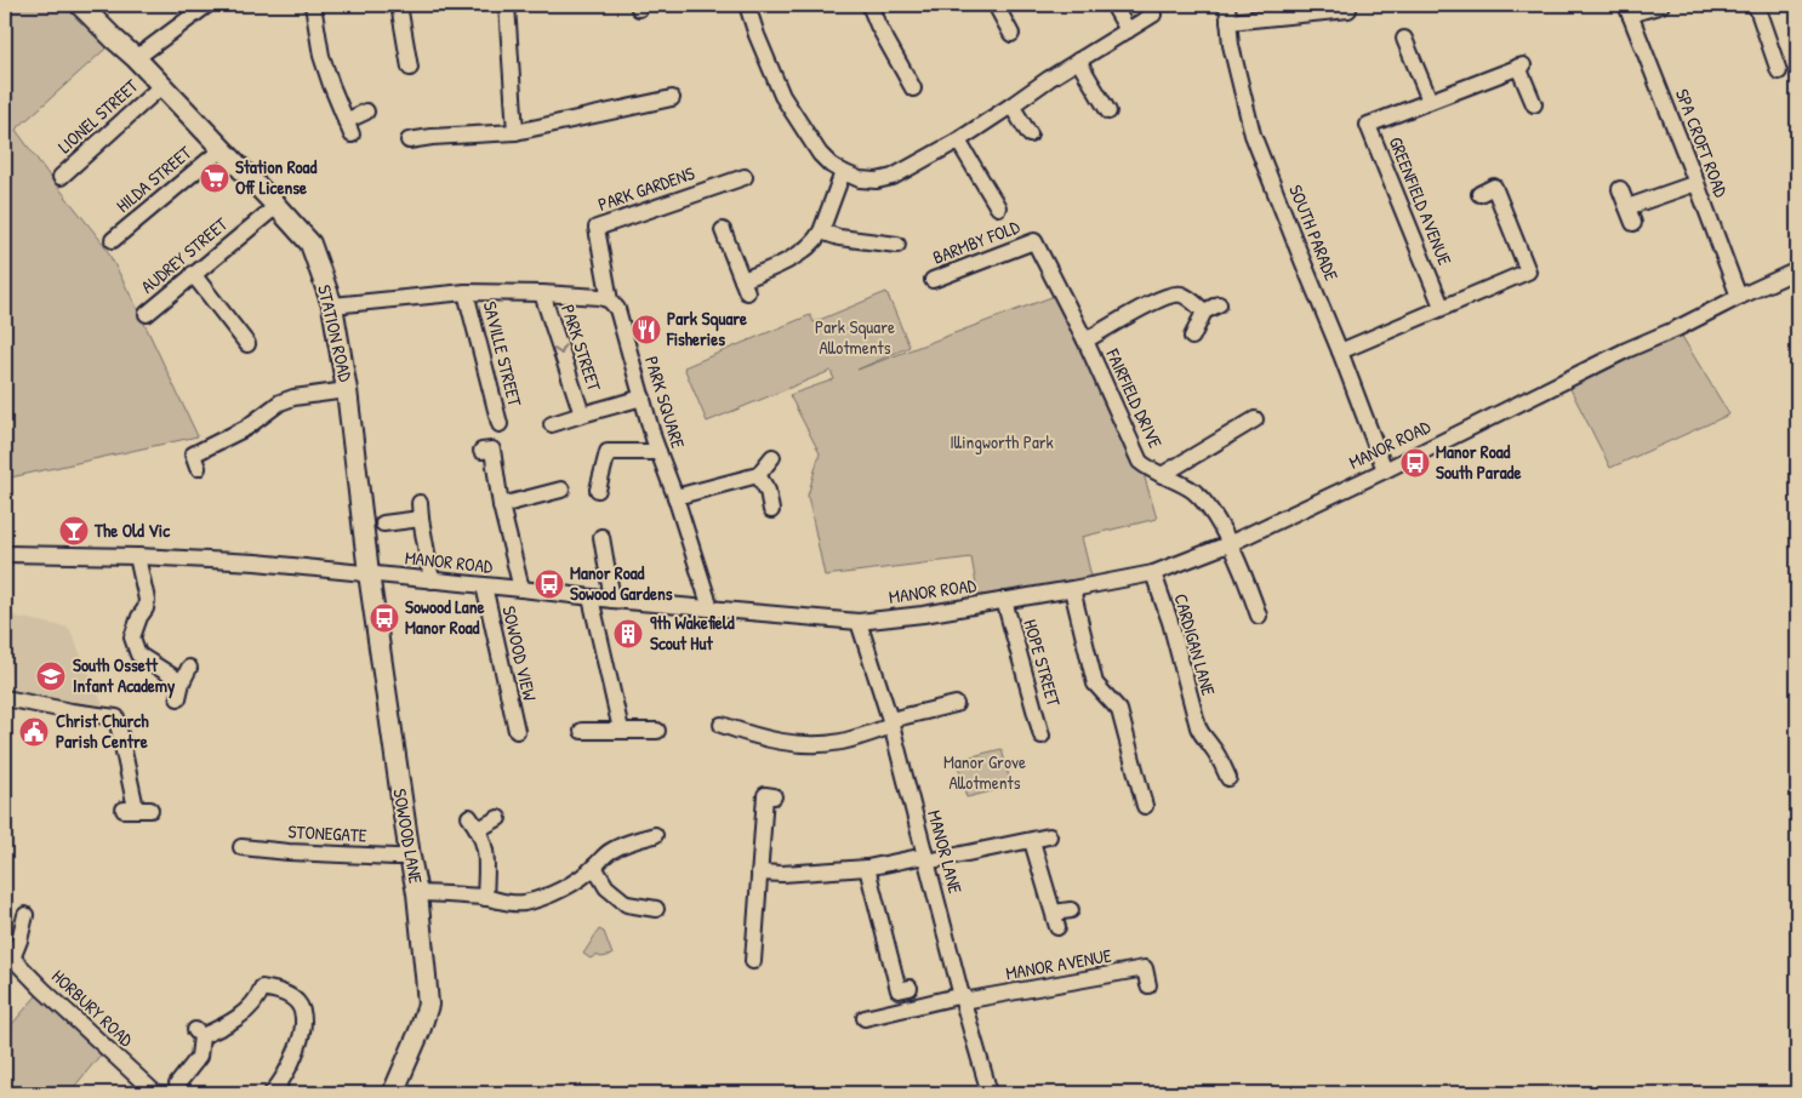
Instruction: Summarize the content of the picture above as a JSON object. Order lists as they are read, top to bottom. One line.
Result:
{"streets":{"main road":["STATION ROAD","SOWOOD LANE"],"street":["LIONEL STREET","SPA CROFT ROAD","HILDA STREET","PARK GARDENS","GREENFIELD AVENUE","SOUTH PARADE","BARMBY FOLD","AUDREY STREET","PARK STREET","SAVILLE STREET","FAIRFIELD DRIVE","PARK SQUARE","MANOR ROAD","CARDIGAN LANE","SOWOOD VIEW","HOPE STREET","STONEGATE","MANOR LANE","MANOR AVENUE","HORBURY ROAD"]},"crossings":[["LIONEL STREET","STATION ROAD"],["SPA CROFT ROAD","MANOR ROAD"],["HILDA STREET","STATION ROAD"],["PARK GARDENS","PARK SQUARE"],["SOUTH PARADE","MANOR ROAD"],["BARMBY FOLD","FAIRFIELD DRIVE"],["AUDREY STREET","STATION ROAD"],["STATION ROAD","MANOR ROAD"],["STATION ROAD","SOWOOD LANE"],["PARK STREET","PARK SQUARE"],["FAIRFIELD DRIVE","MANOR ROAD"],["PARK SQUARE","MANOR ROAD"],["MANOR ROAD","CARDIGAN LANE"],["MANOR ROAD","SOWOOD VIEW"],["MANOR ROAD","HOPE STREET"],["MANOR ROAD","SOWOOD LANE"],["MANOR ROAD","MANOR LANE"],["STONEGATE","SOWOOD LANE"],["MANOR LANE","MANOR AVENUE"]],"one_way":["PARK STREET"],"parks":["Park Square Allotments","Illingworth Park","Manor Grove Allotments"],"places":{"supermarket":["Station Road Off License"],"restaurant":["Park Square Fisheries"],"bus stop":["Manor Road South Parade","Manor Road Sowood Gardens","Sowood Lane Manor Road"],"bar":["The Old Vic"],"building":["9th Wakefield Scout Hut"],"school or university":["South Ossett Infant Academy"],"public building":["Christ Church Parish Centre"]}}
